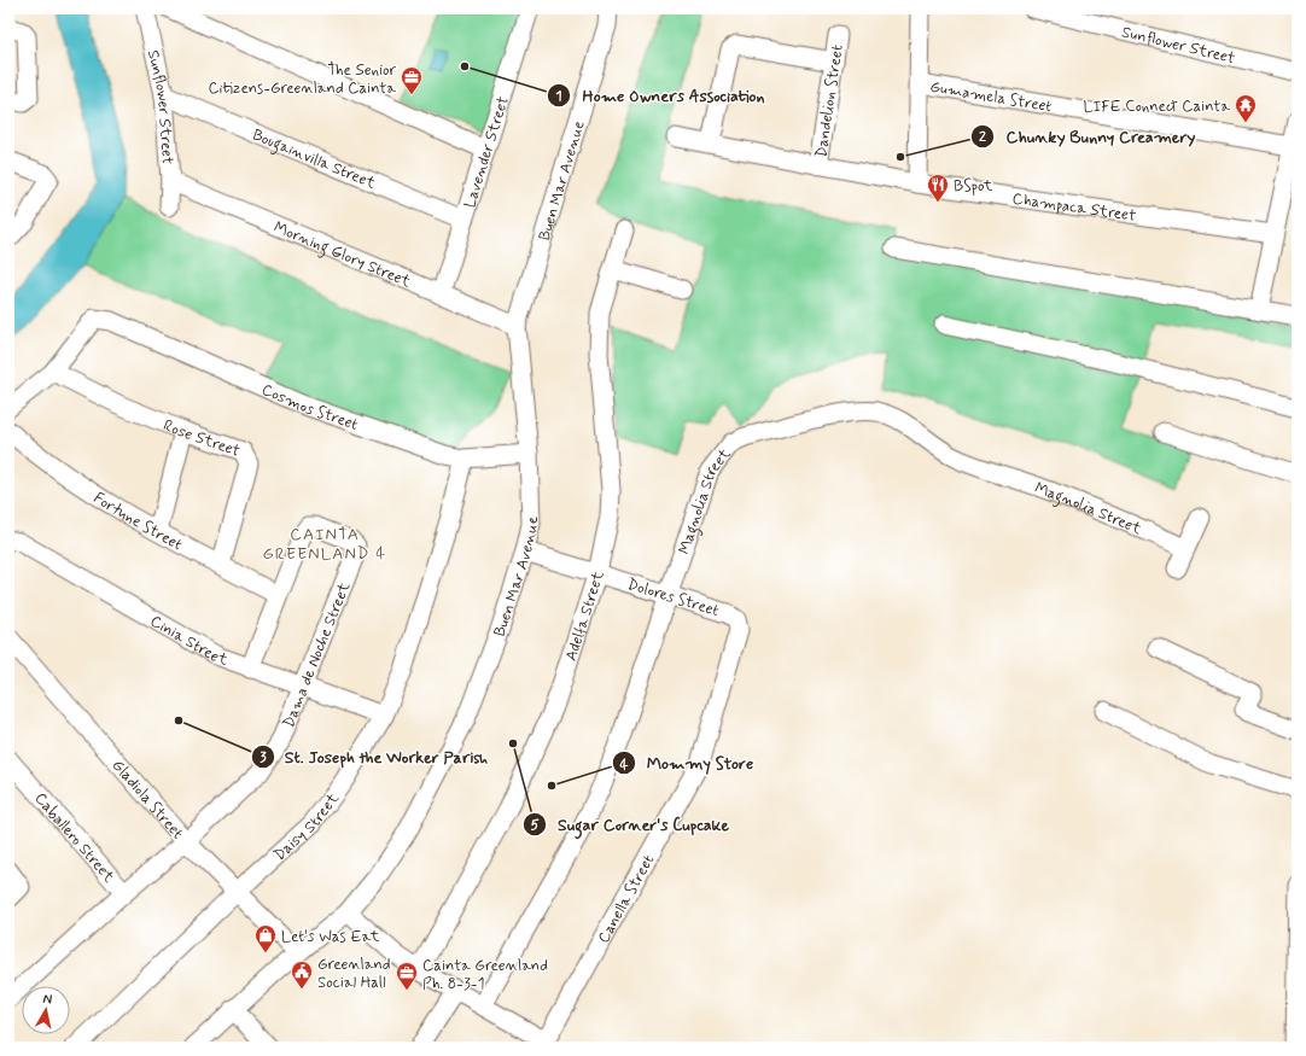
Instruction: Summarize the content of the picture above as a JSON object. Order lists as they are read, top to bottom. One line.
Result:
{"streets":{"street":["Sunflower Street","Gumamela Street","Dandelion Street","Lavender Street","Bougainvilla Street","Buen Mar Avenue","Champaca Street","Morning Glory Street","Cosmos Street","Rose Street","Magnolia Street","Fortune Street","Dolores Street","Adelfa Street","Cinia Street","Dama de Noche Street","Gladiola Street","Daisy Street","Caballero Street","Canella Street"]},"crossings":[["Sunflower Street","Bougainvilla Street"],["Sunflower Street","Morning Glory Street"],["Dandelion Street","Champaca Street"],["Lavender Street","Bougainvilla Street"],["Lavender Street","Morning Glory Street"],["Buen Mar Avenue","Morning Glory Street"],["Buen Mar Avenue","Cosmos Street"],["Buen Mar Avenue","Dolores Street"],["Buen Mar Avenue","Gladiola Street"],["Cosmos Street","Rose Street"],["Cosmos Street","Daisy Street"],["Rose Street","Fortune Street"],["Magnolia Street","Dolores Street"],["Magnolia Street","Canella Street"],["Fortune Street","Dama de Noche Street"],["Dolores Street","Adelfa Street"],["Dolores Street","Canella Street"],["Cinia Street","Dama de Noche Street"],["Cinia Street","Daisy Street"],["Dama de Noche Street","Gladiola Street"],["Dama de Noche Street","Caballero Street"],["Gladiola Street","Daisy Street"]],"districts":["CAINTA GREENLAND 4"],"places":{"other":["Home Owners Association","Chunky Bunny Creamery","St. Joseph the Worker Parish","Sugar Corner's Cupcake","Mommy Store"],"office":["The Senior Citizens-Greenland Cainta","Cainta Greenland Ph. 8-3-1"],"temple":["LIFE Connect Cainta"],"restaurant":["BSpot"],"shop":["Let's Was Eat"],"public building":["Greenland Social Hall"]},"north":"top"}
